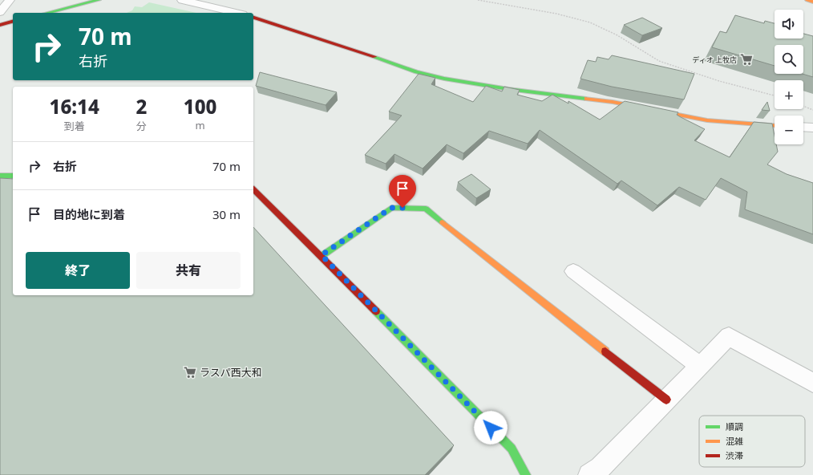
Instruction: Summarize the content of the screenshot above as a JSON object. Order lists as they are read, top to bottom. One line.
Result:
{"places":{"supermarket":["ディオ 上牧店","ラスパ西大和"]},"legend":["順調","混雑","渋滞"],"page":{"map_buttons":["+","−"],"turn":["70 m","右折"],"eta":["16:14","到着","2","分","100","m"],"list":[{"name":"右折","value":"70 m"},{"name":"目的地に到着","value":"30 m"}],"buttons":["終了","共有"]}}
